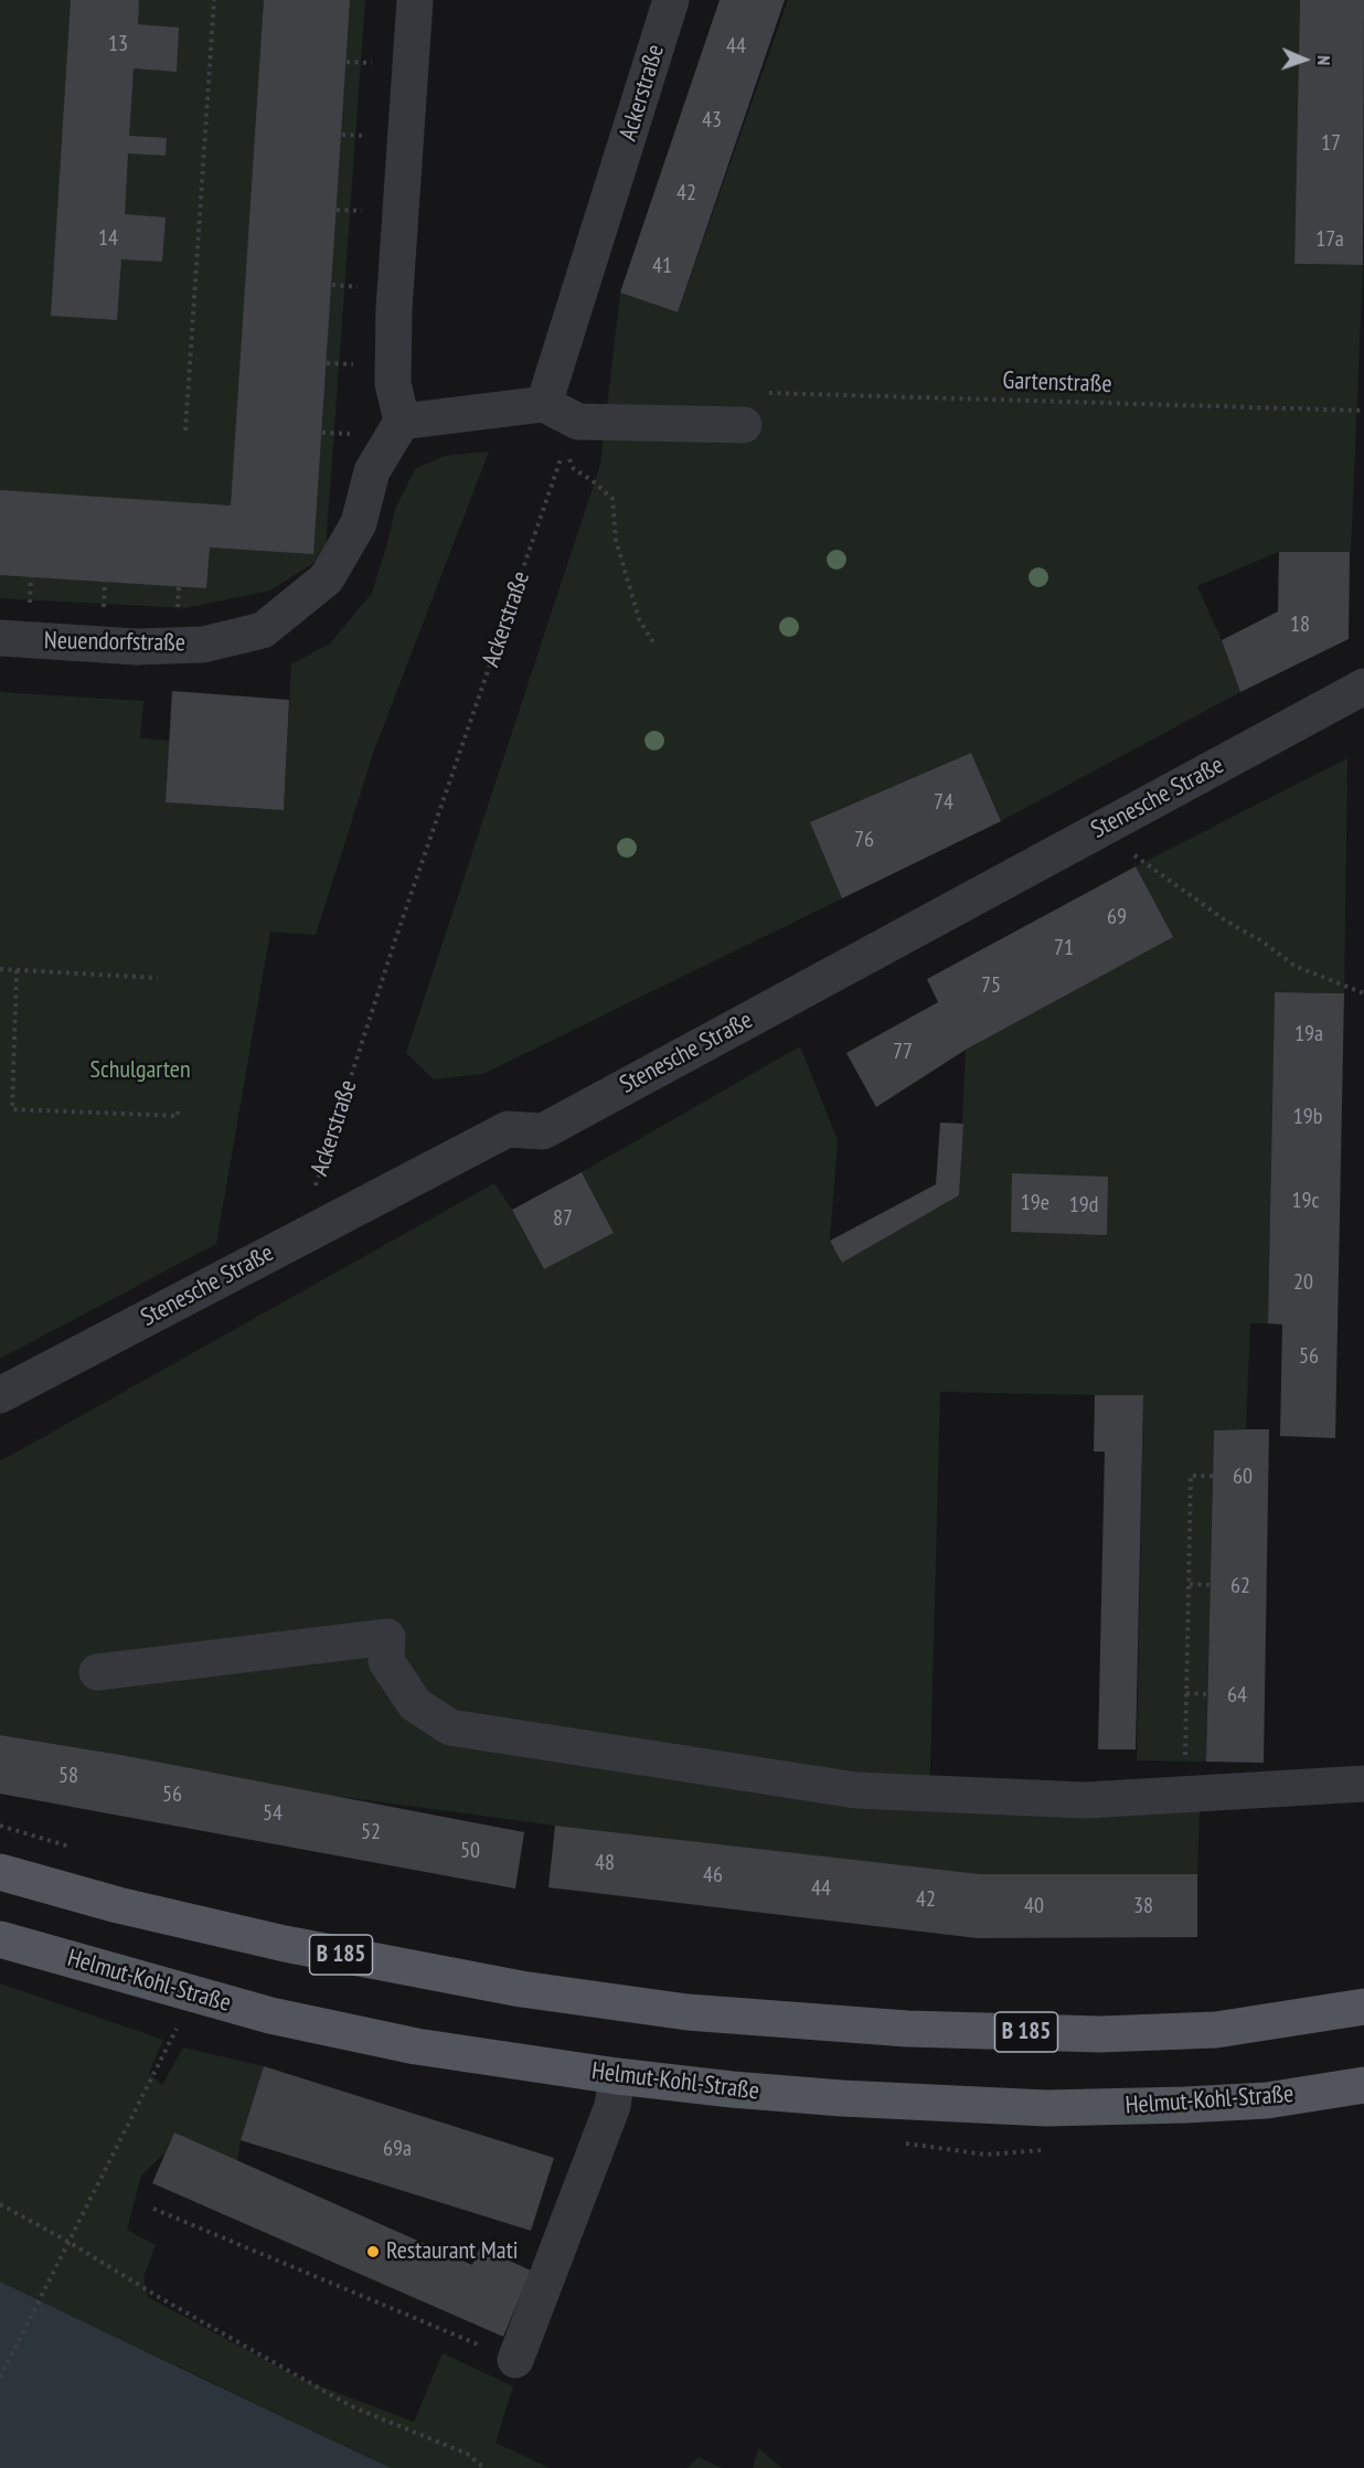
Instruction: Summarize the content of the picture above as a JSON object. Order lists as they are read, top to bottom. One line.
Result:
{"streets":{"main road":["B 185","Helmut-Kohl-Straße"],"street":["Ackerstraße","Neuendorfstraße","Stenesche Straße"],"path":["Gartenstraße"]},"crossings":[["Ackerstraße","Stenesche Straße"]],"parks":["Schulgarten"],"places":["Restaurant Mati"],"house_numbers":["13","44","43","17","42","14","17a","41","18","74","76","69","71","75","19a","77","19b","19c","19e","19d","87","20","56","60","62","64","58","56","54","52","50","48","46","44","42","40","38","69a"],"north":"right"}
